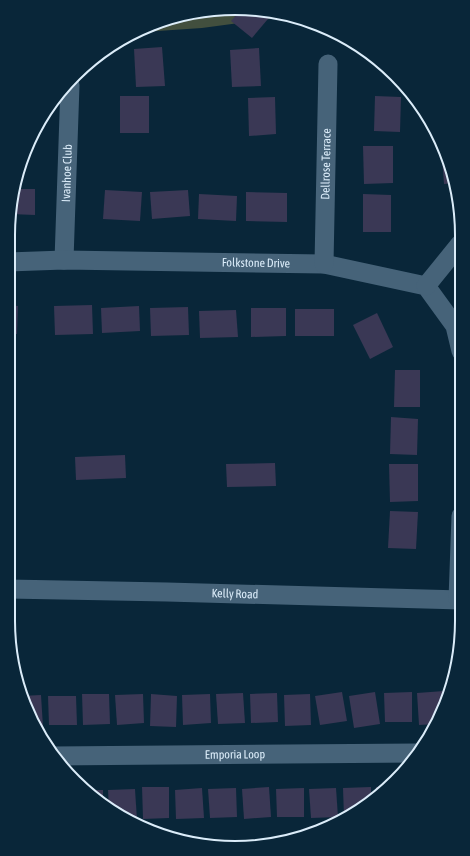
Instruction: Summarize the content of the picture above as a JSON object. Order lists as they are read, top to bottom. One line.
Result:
{"streets":{"street":["Dellrose Terrace","Ivanhoe Club","Folkstone Drive","Kelly Road","Emporia Loop"]},"crossings":[["Dellrose Terrace","Folkstone Drive"],["Ivanhoe Club","Folkstone Drive"]]}
